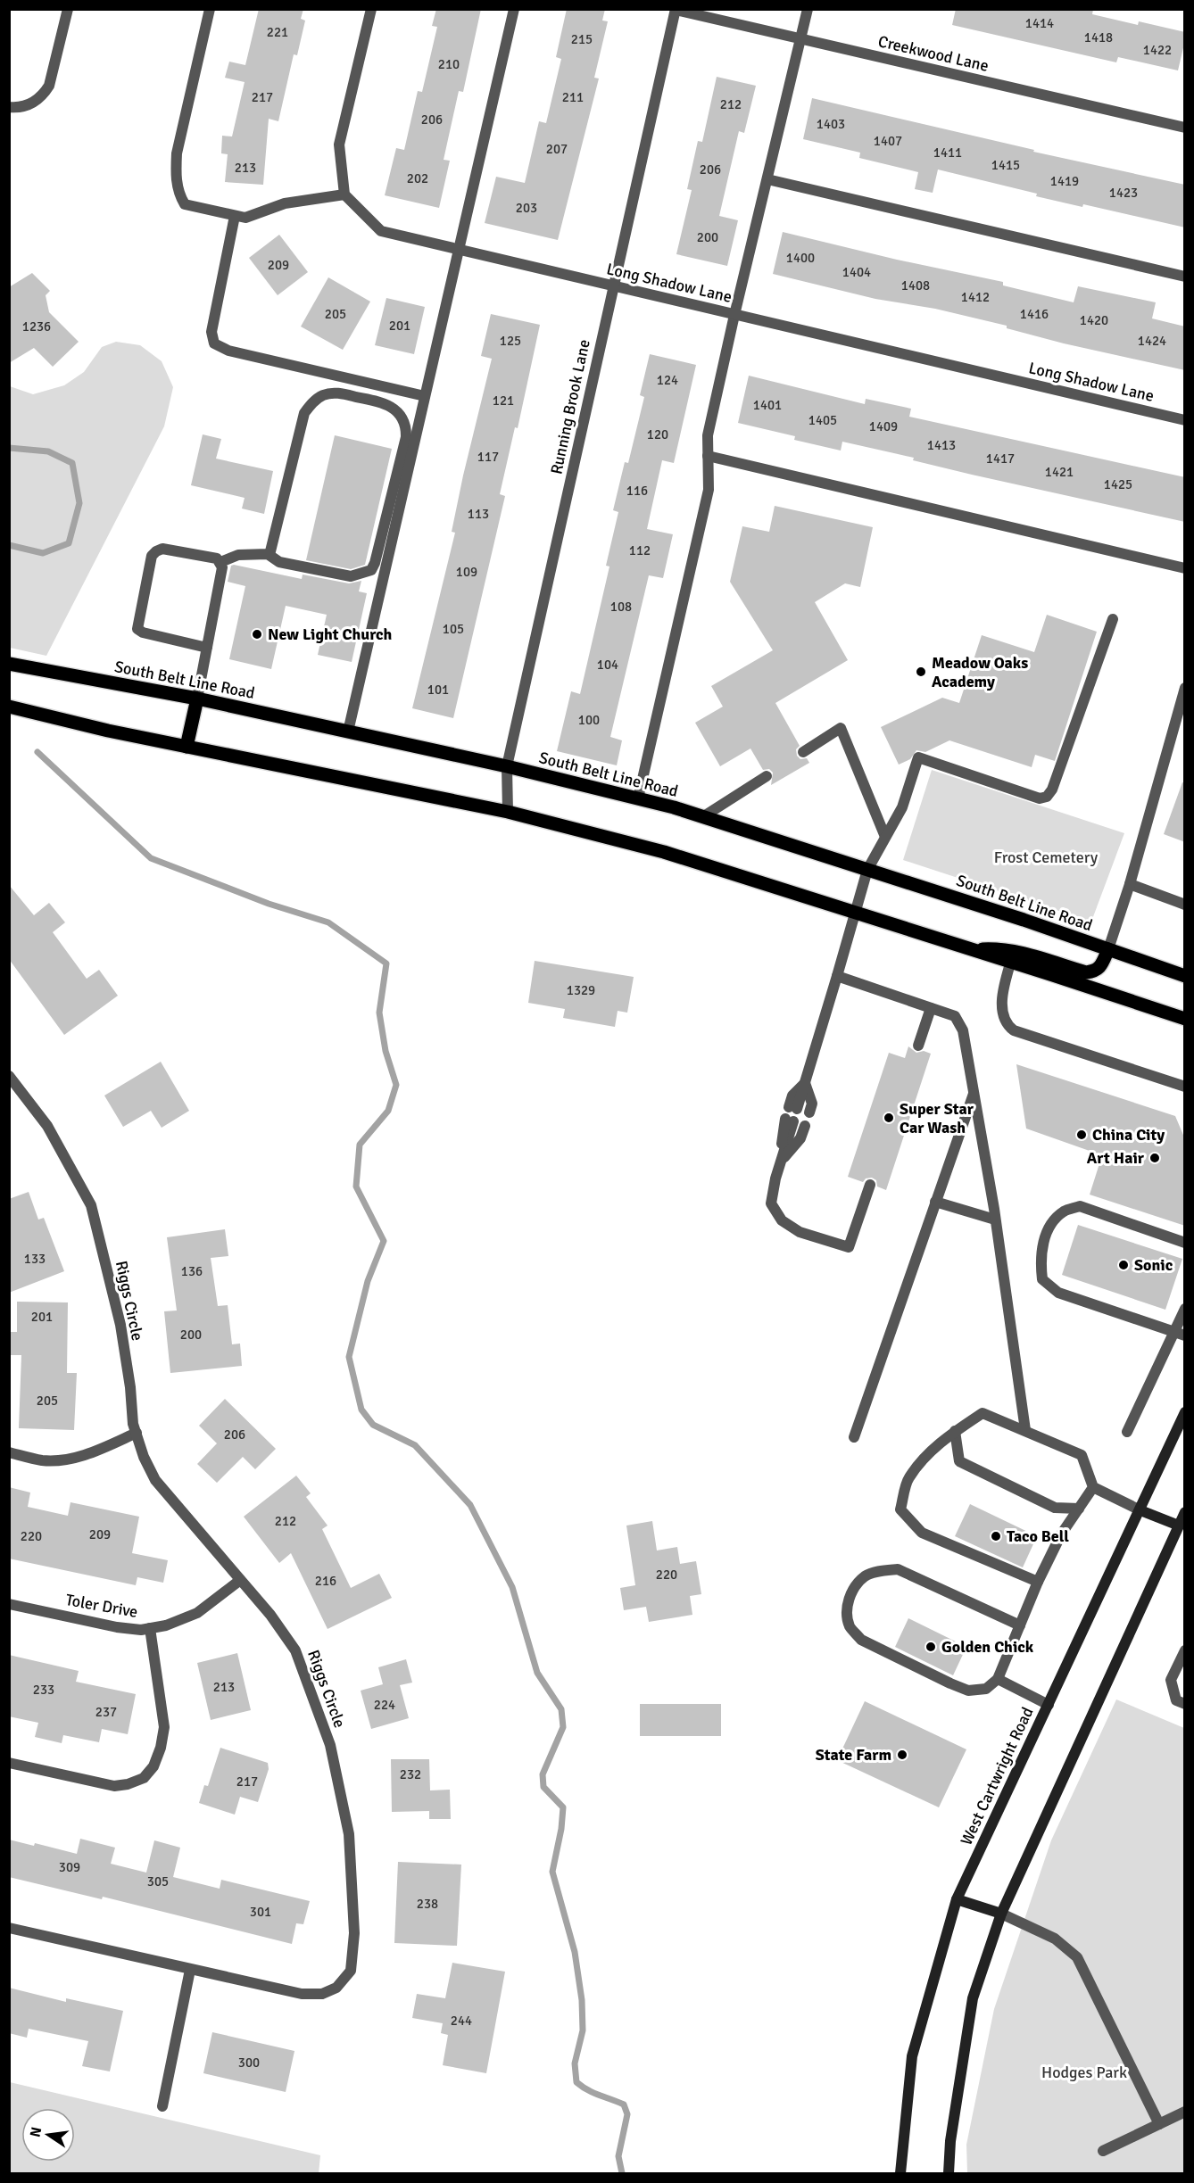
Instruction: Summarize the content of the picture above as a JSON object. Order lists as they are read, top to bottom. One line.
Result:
{"streets":{"main road":["South Belt Line Road","West Cartwright Road"],"street":["Creekwood Lane","Long Shadow Lane","Running Brook Lane","Riggs Circle","Toler Drive"]},"crossings":[["Creekwood Lane","Running Brook Lane"],["Long Shadow Lane","Running Brook Lane"],["Running Brook Lane","South Belt Line Road"],["Riggs Circle","Toler Drive"]],"parks":["Frost Cemetery","Hodges Park"],"places":["New Light Church","Meadow Oaks Academy","Super Star Car Wash","China City","Art Hair","Sonic","Taco Bell","Golden Chick","State Farm"],"house_numbers":["1414","221","1418","215","1422","210","217","211","212","206","1403","1407","207","1411","1415","213","206","202","1419","1423","203","200","1400","209","1404","1408","1412","205","1416","1420","201","1236","125","1424","124","121","1401","1405","1409","120","1413","117","1417","1421","1425","116","113","112","109","108","105","104","101","100","1329","133","136","201","200","205","206","212","209","220","220","216","213","233","224","237","232","217","309","305","238","301","244","300"],"north":"left"}
